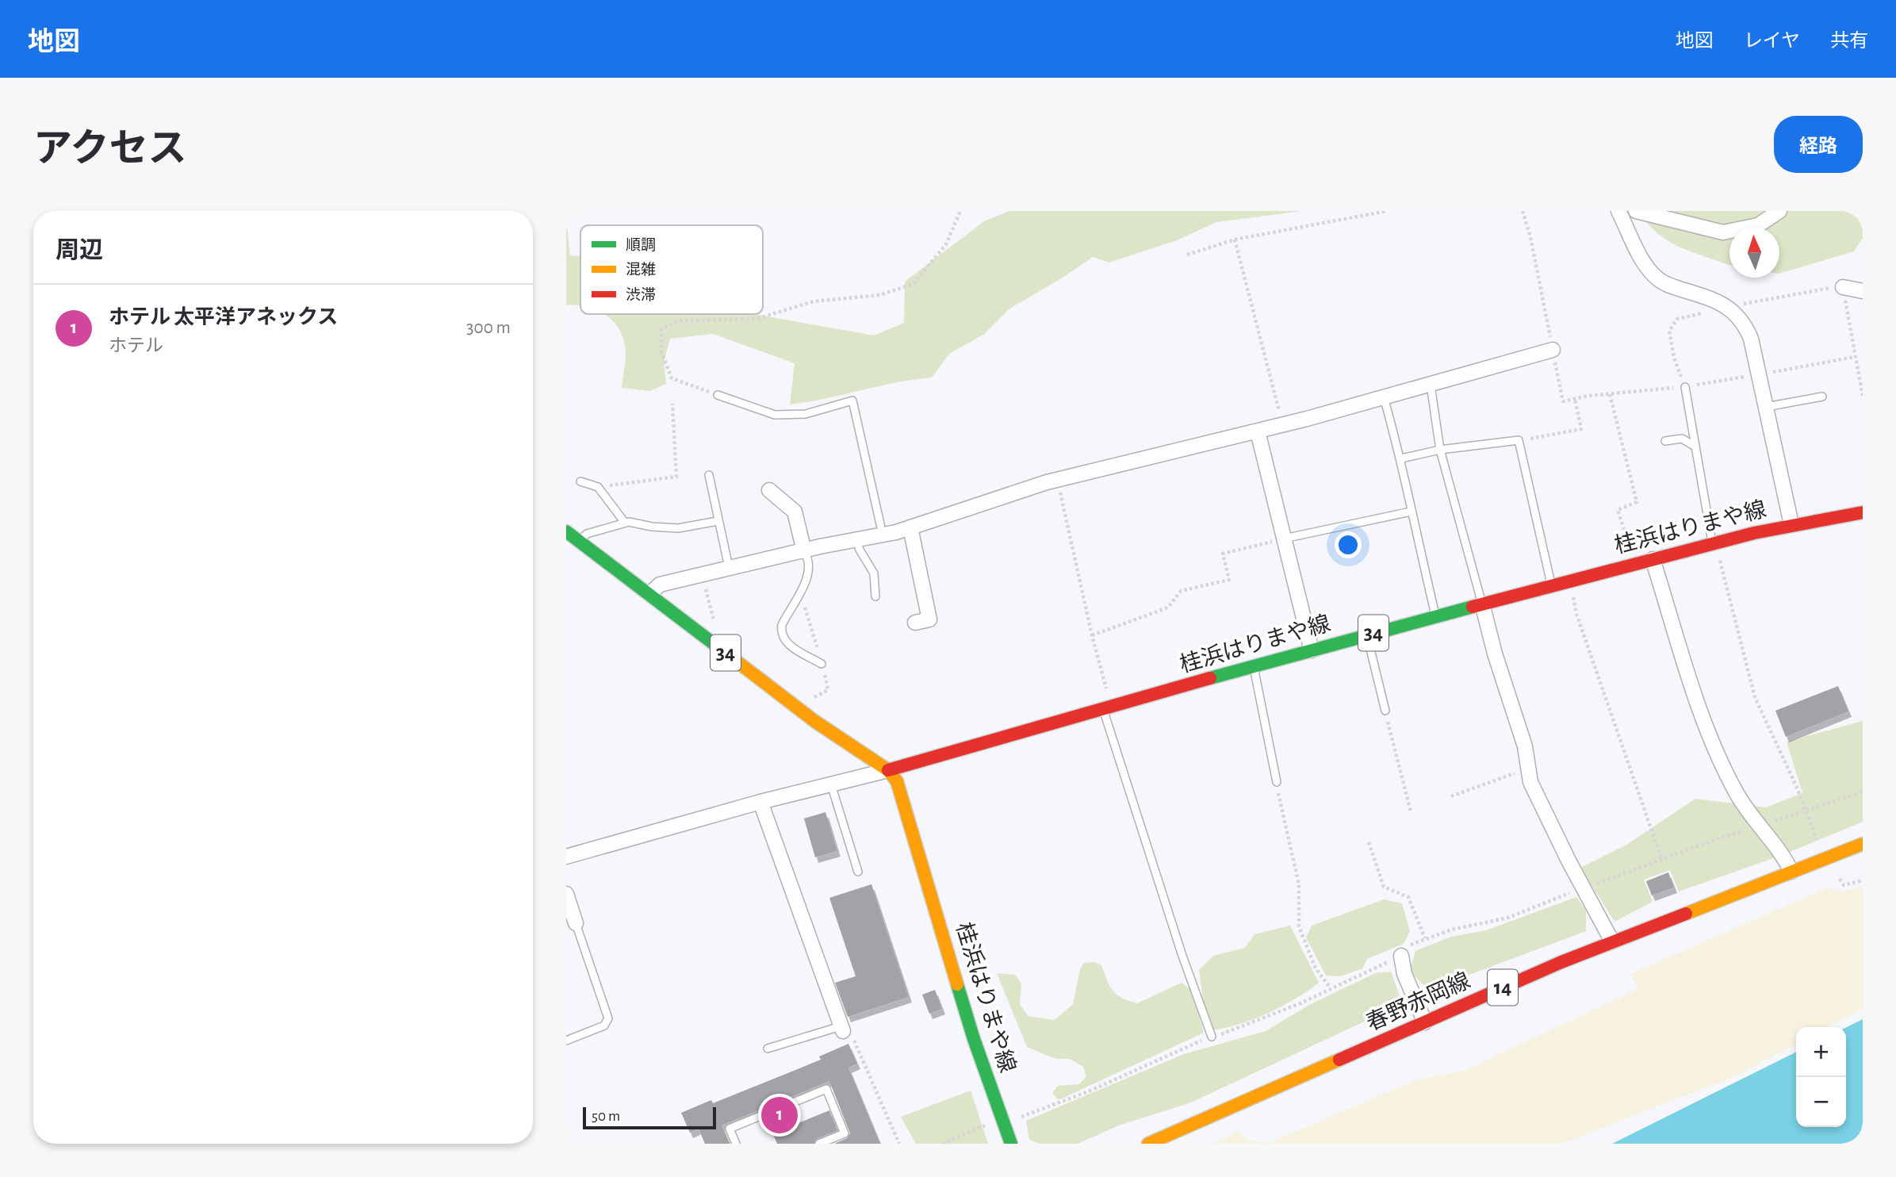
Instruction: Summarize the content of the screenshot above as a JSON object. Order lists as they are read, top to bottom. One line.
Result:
{"streets":{"main road":["桂浜はりまや線","34","14","春野赤岡線"]},"legend":["順調","混雑","渋滞"],"scale_bar":"50 m","north":"top","page":{"header":"地図","nav":["地図","レイヤ","共有"],"title":"アクセス","buttons":"経路","heading":"周辺","list":[{"mark":"1","name":"ホテル 太平洋アネックス","note":"ホテル","value":"300 m"}],"map_buttons":["+","−"],"pins":"1","scale":"50 m"}}
